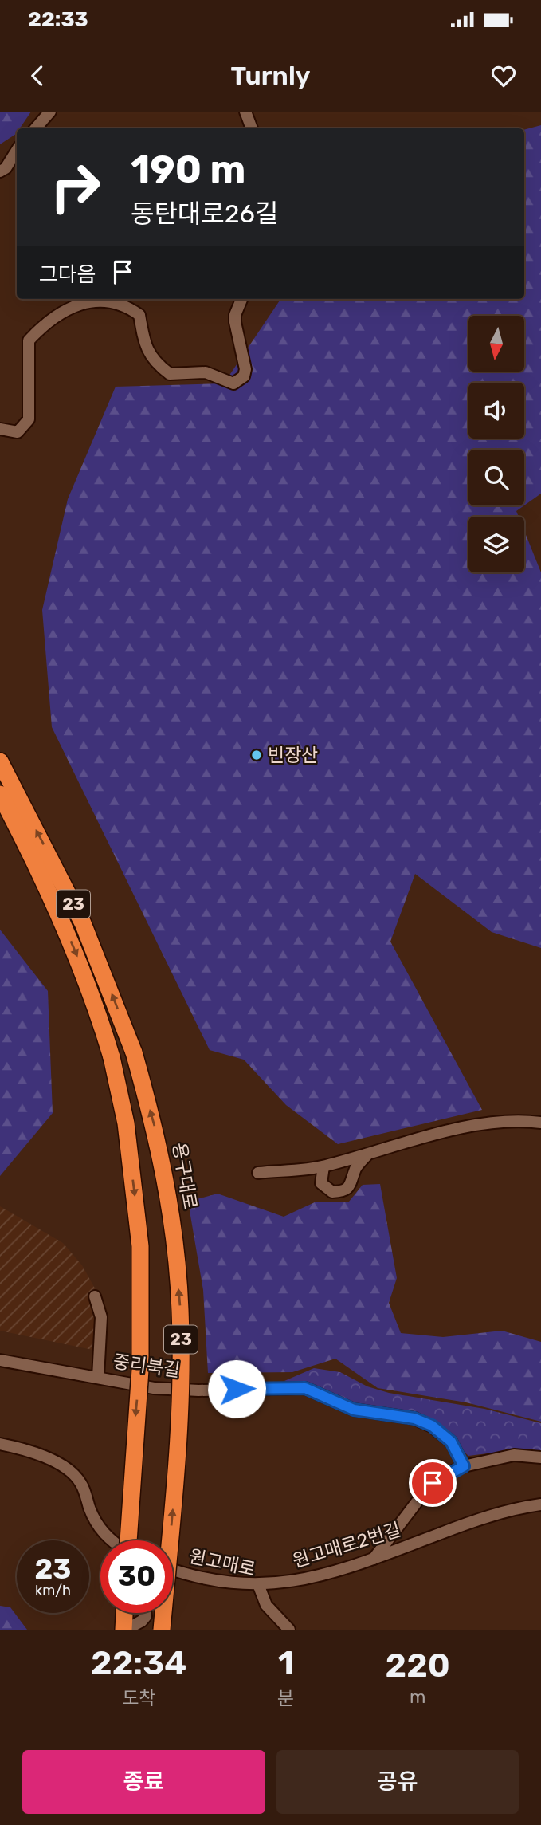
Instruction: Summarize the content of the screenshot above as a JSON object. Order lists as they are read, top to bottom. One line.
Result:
{"streets":{"highway":["23","용구대로"],"street":["중리북길","원고매로2번길","원고매로"]},"crossings":[["원고매로2번길","원고매로"]],"places":["빈장산"],"north":"bottom","page":{"status":"22:33","header":"Turnly","turn":["190 m","동탄대로26길"],"then":"그다음","speed":"23 km/h","limit":"30","eta":["22:34","도착","1","분","220","m"],"buttons":["종료","공유"]}}
